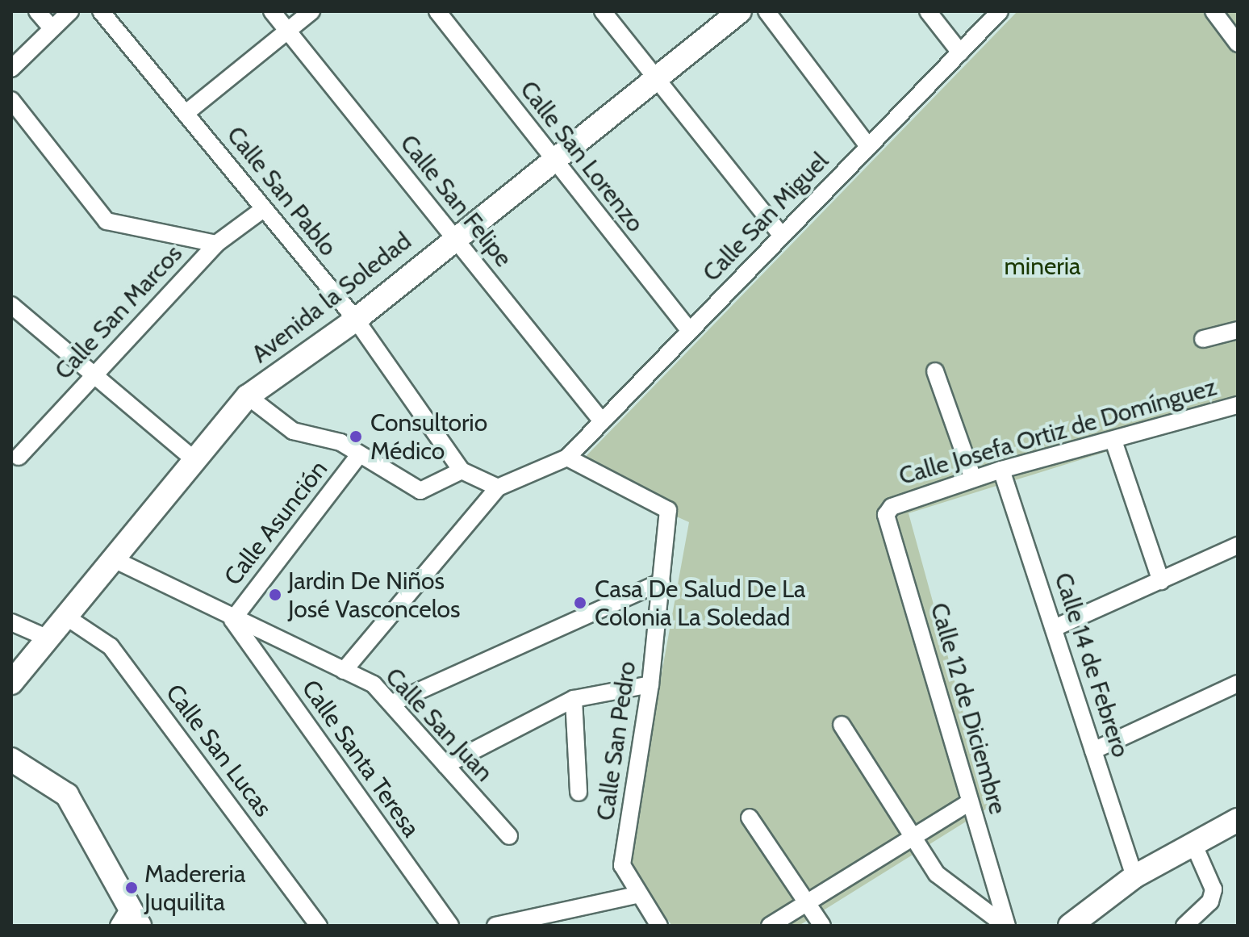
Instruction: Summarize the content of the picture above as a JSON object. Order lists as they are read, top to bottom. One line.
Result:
{"streets":{"street":["Calle San Lorenzo","Calle San Pablo","Calle San Felipe","Calle San Miguel","Avenida la Soledad","Calle San Marcos","Calle Josefa Ortiz de Domínguez","Calle Asunción","Calle 14 de Febrero","Calle 12 de Diciembre","Calle San Juan","Calle San Pedro","Calle San Lucas","Calle Santa Teresa"]},"crossings":[["Calle San Lorenzo","Calle San Miguel"],["Calle San Lorenzo","Avenida la Soledad"],["Calle San Pablo","Avenida la Soledad"],["Calle San Pablo","Calle San Marcos"],["Calle San Felipe","Calle San Miguel"],["Calle San Felipe","Avenida la Soledad"],["Calle San Miguel","Calle San Pedro"],["Avenida la Soledad","Calle San Juan"],["Avenida la Soledad","Calle San Lucas"],["Calle Josefa Ortiz de Domínguez","Calle 14 de Febrero"],["Calle Josefa Ortiz de Domínguez","Calle 12 de Diciembre"],["Calle Asunción","Calle San Juan"],["Calle Asunción","Calle Santa Teresa"],["Calle San Juan","Calle Santa Teresa"]],"parks":["mineria"],"places":["Consultorio Médico","Jardin De Niños José Vasconcelos","Casa De Salud De La Colonia La Soledad","Madereria Juquilita"]}
